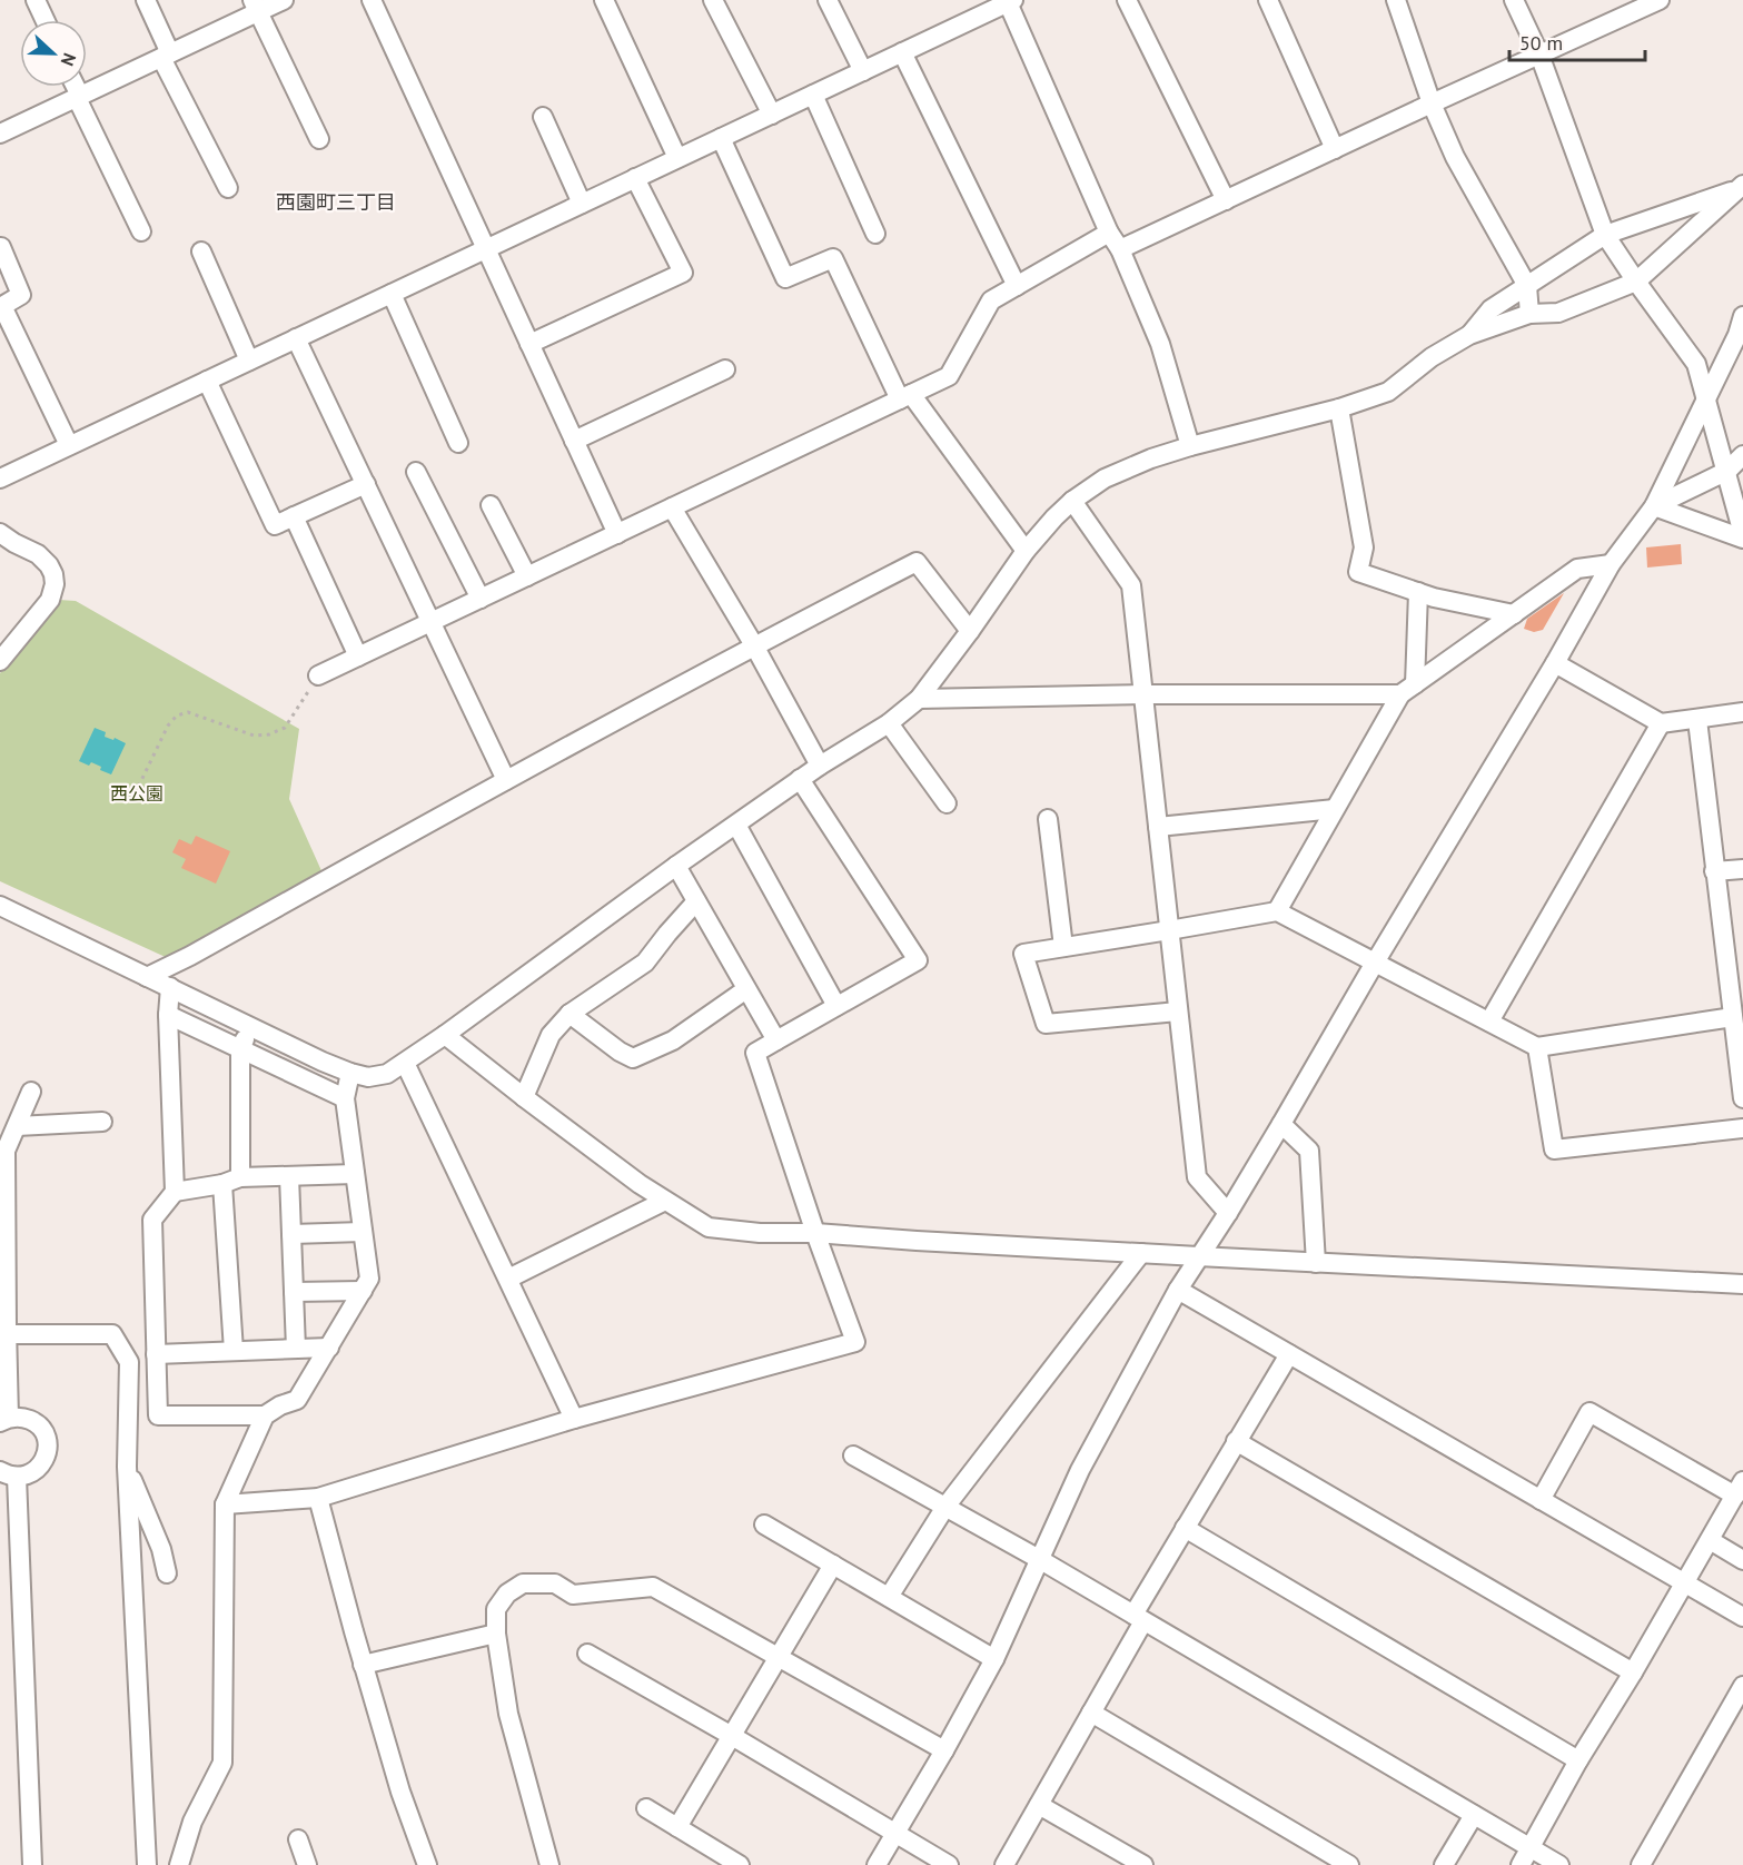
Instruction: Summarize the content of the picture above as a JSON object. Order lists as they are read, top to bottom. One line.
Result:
{"districts":["西園町三丁目"],"parks":["西公園"],"scale_bar":"50 m","north":"right"}
